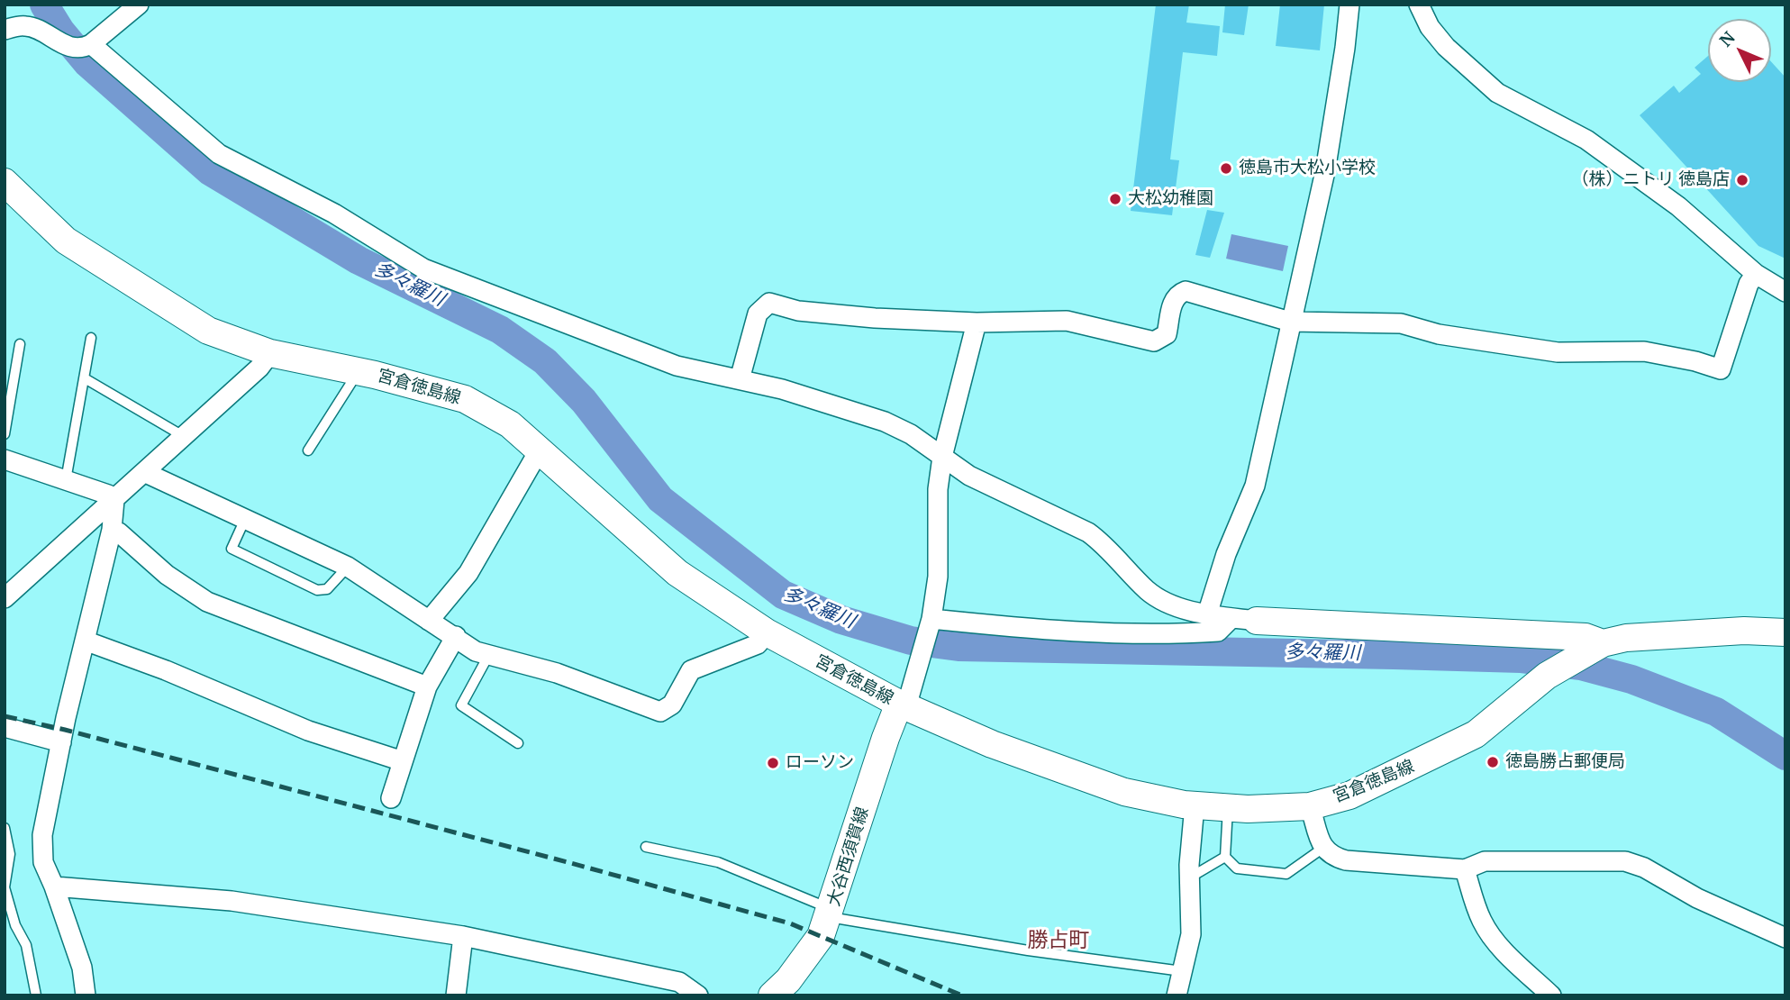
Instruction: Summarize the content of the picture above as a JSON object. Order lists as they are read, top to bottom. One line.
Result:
{"streets":{"main road":["宮倉徳島線","大谷西須賀線"]},"crossings":[["宮倉徳島線","大谷西須賀線"]],"districts":["勝占町"],"water":["多々羅川"],"places":["徳島市大松小学校","（株）ニトリ 徳島店","大松幼稚園","徳島勝占郵便局","ローソン"],"north":"top left"}
